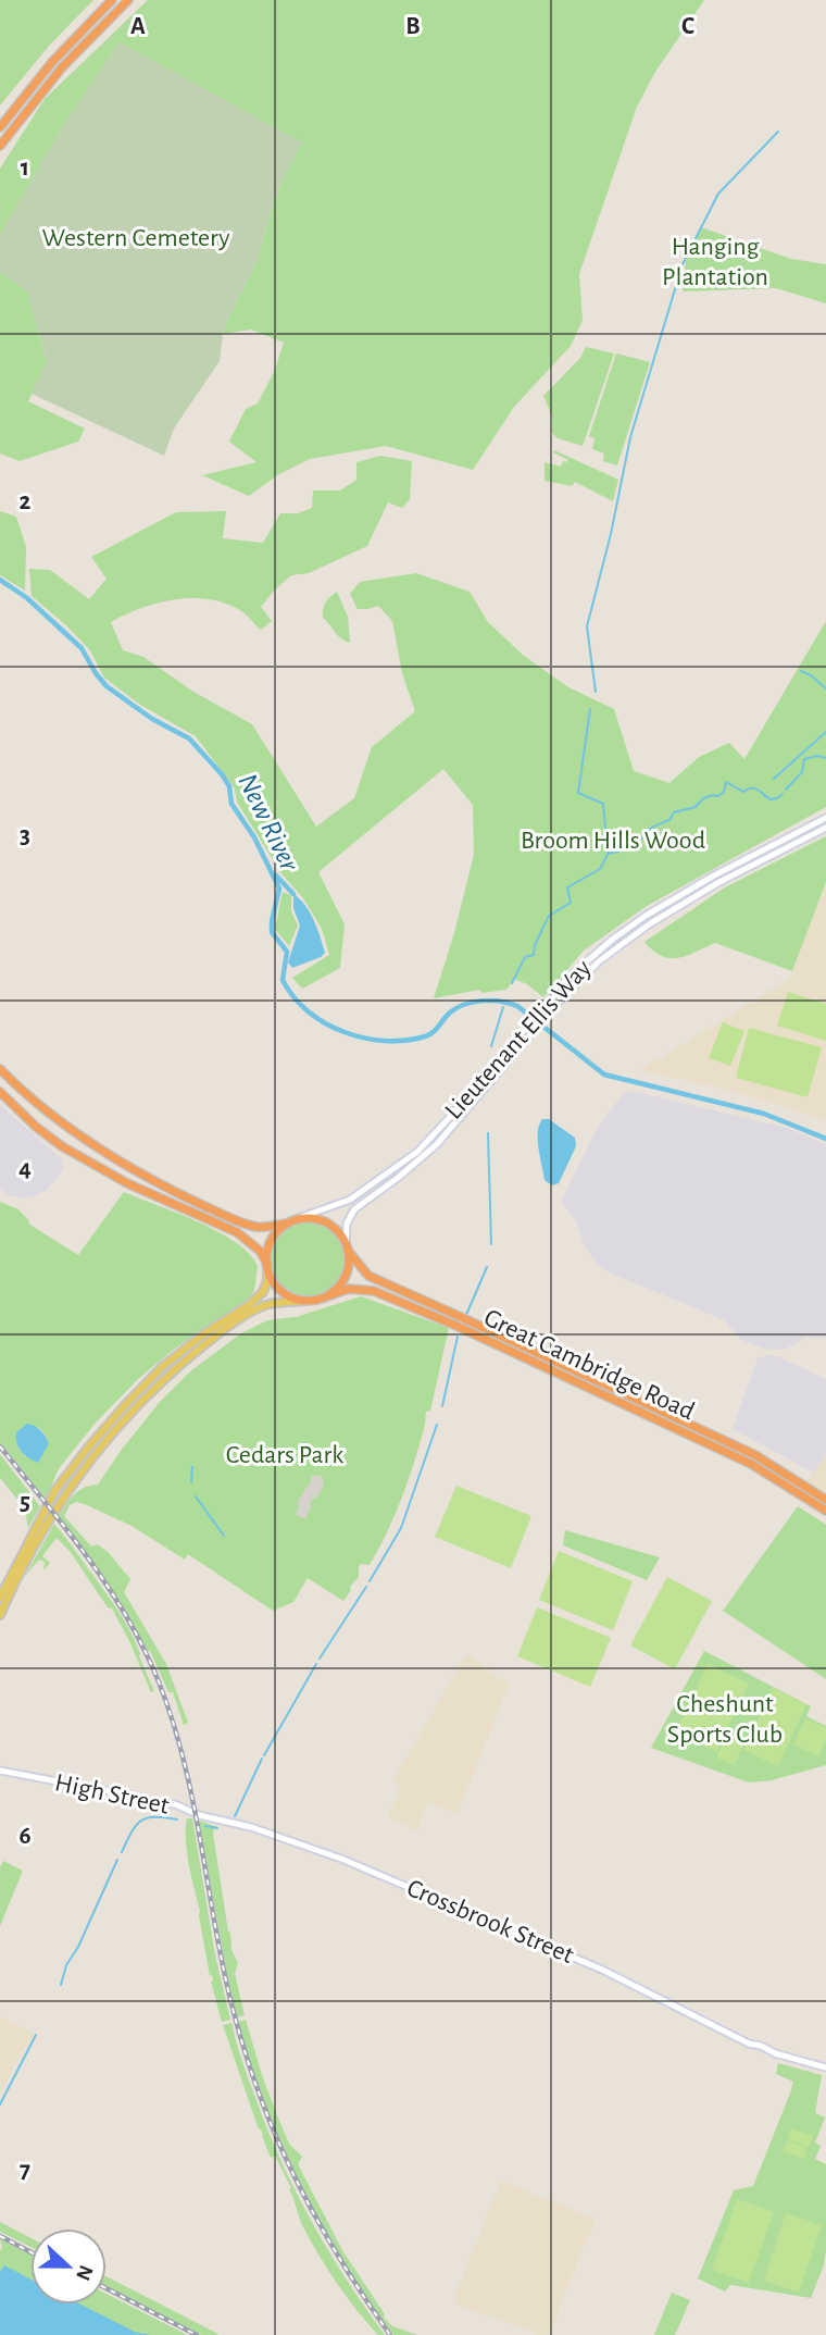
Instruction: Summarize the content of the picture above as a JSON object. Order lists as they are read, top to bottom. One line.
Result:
{"streets":{"highway":["Great Cambridge Road"],"main road":["Lieutenant Ellis Way","High Street","Crossbrook Street"]},"crossings":[["Lieutenant Ellis Way","Great Cambridge Road"],["High Street","Crossbrook Street"]],"water":["New River"],"parks":["Western Cemetery","Hanging Plantation","Broom Hills Wood","Cedars Park","Cheshunt Sports Club"],"north":"right","grid":{"columns":["A","B","C"],"rows":["1","2","3","4","5","6","7"]}}
